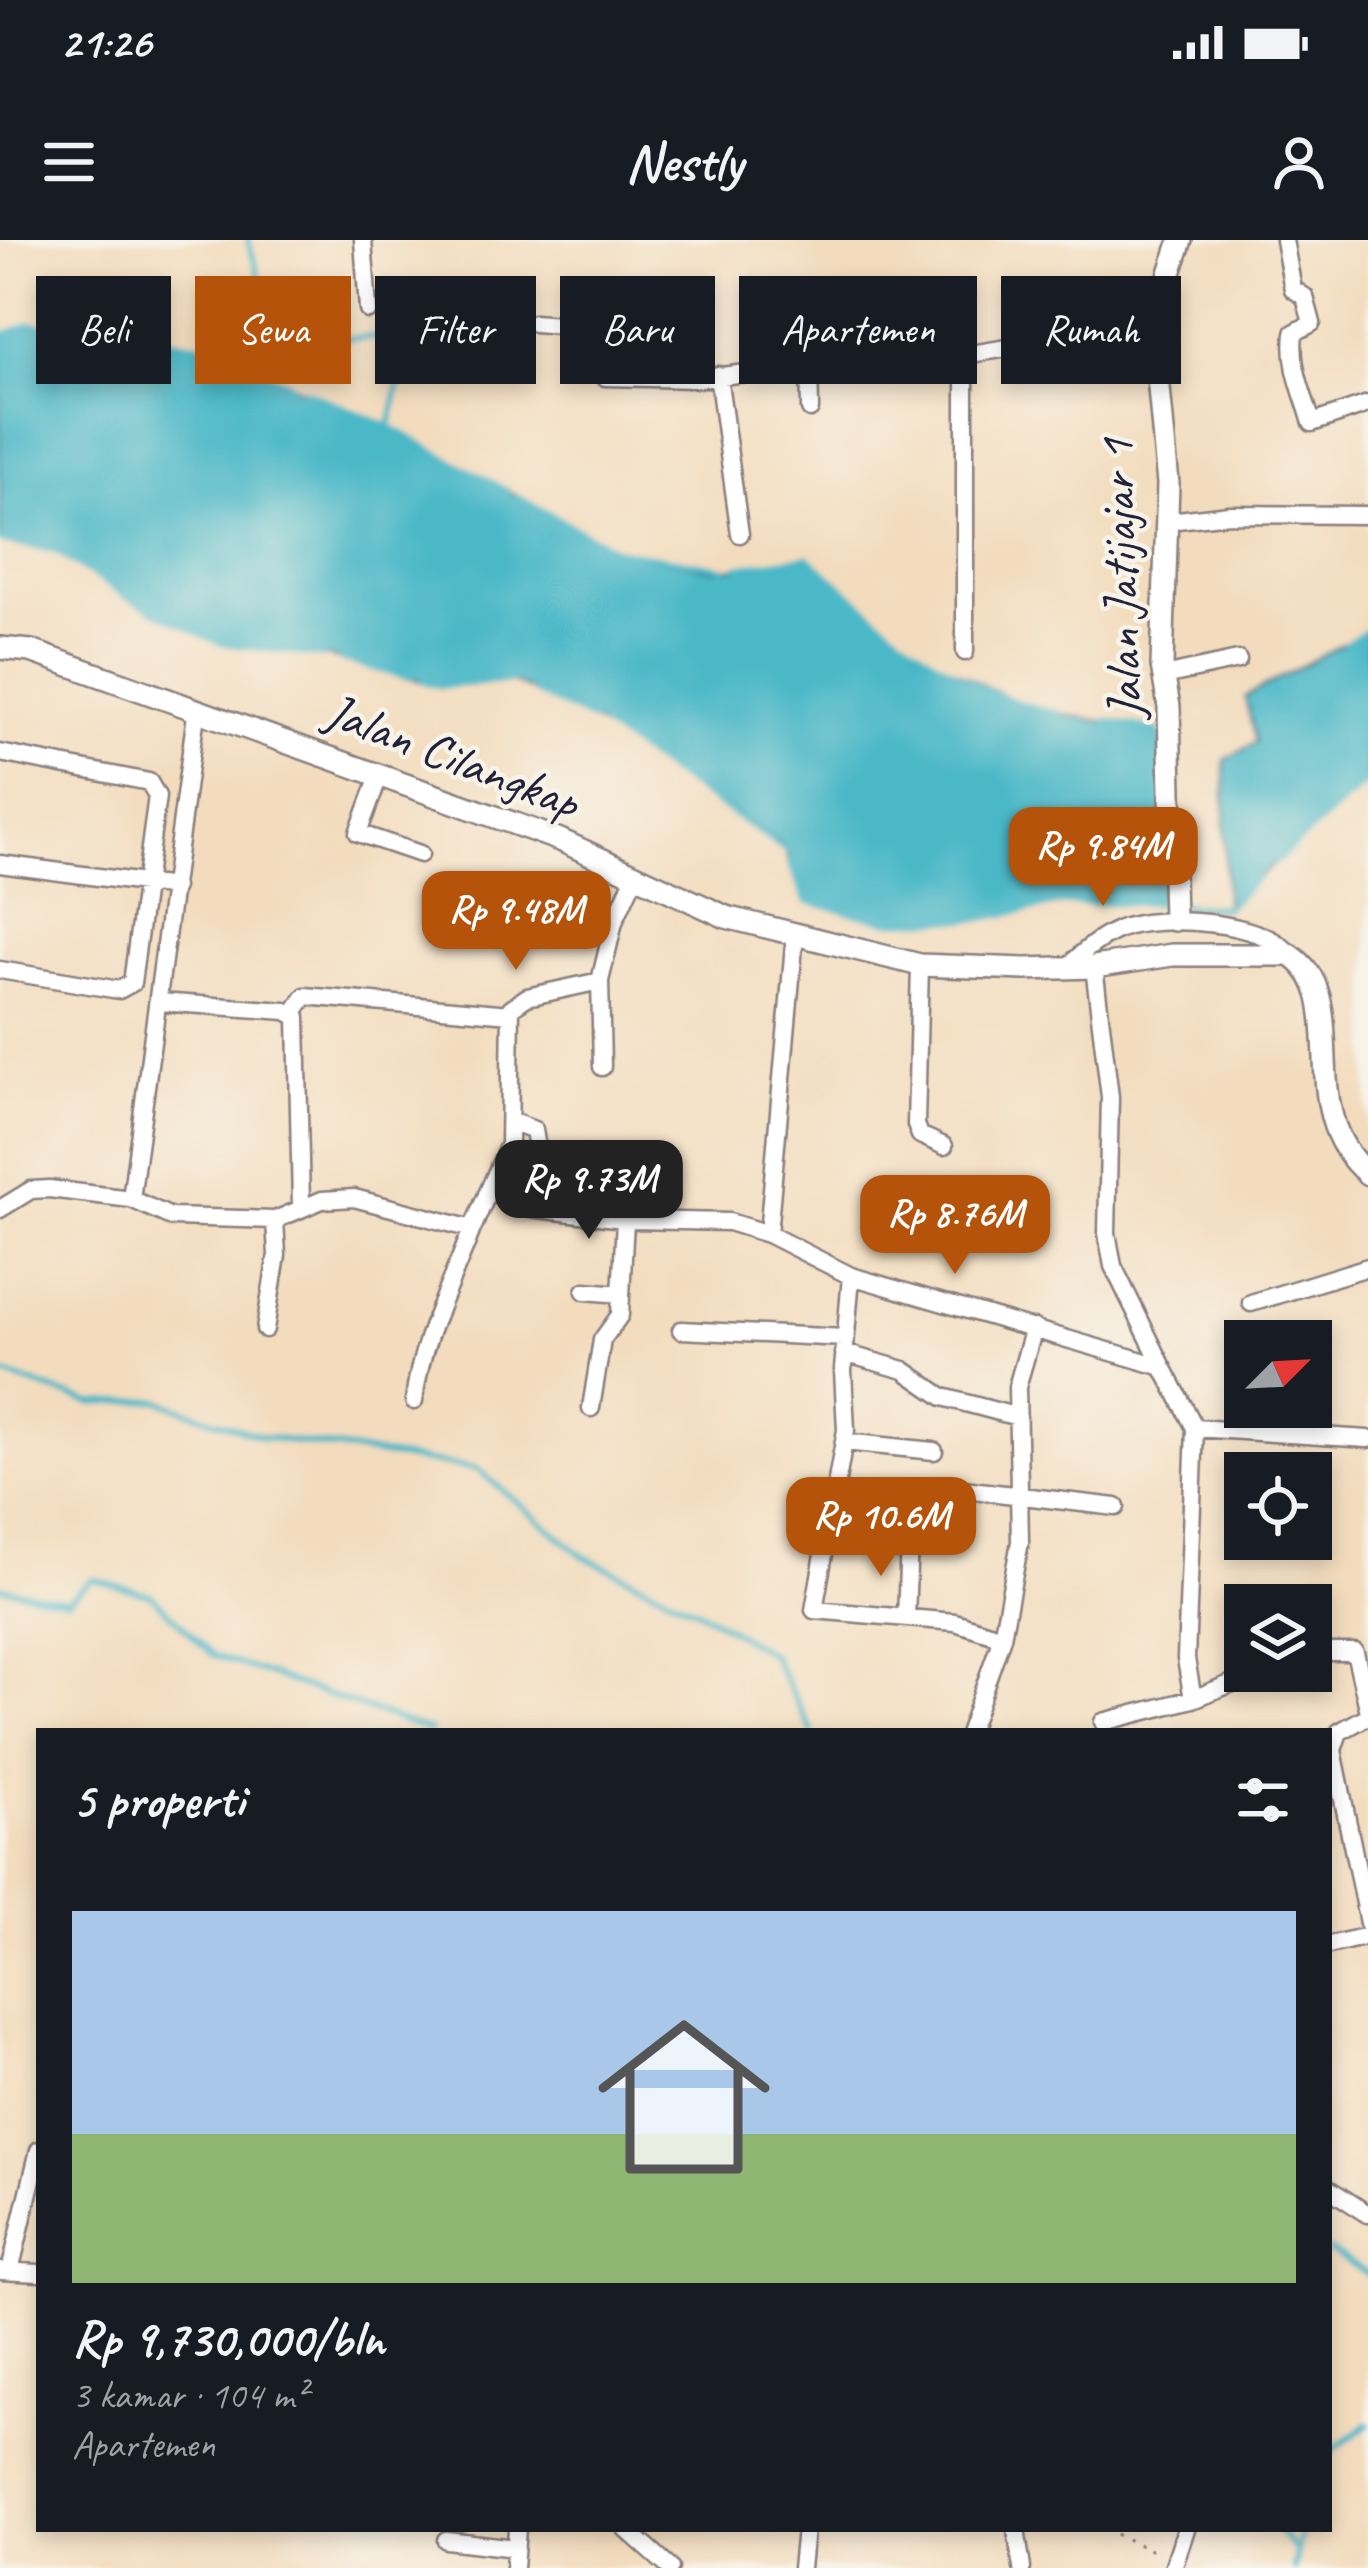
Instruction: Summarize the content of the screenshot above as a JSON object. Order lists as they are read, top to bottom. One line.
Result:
{"streets":{"street":["Jalan Jatijajar 1","Jalan Cilangkap"]},"north":"top right","page":{"status":"21:26","header":"Nestly","chip":["Beli","Sewa","Filter","Baru","Apartemen","Rumah"],"price":["Rp 9.84M","Rp 9.48M","Rp 9.73M","Rp 8.76M","Rp 10.6M"],"heading":"5 properti","list":[{"name":"Rp 9,730,000/bln","note":"3 kamar · 104 m² · Apartemen"}]}}
